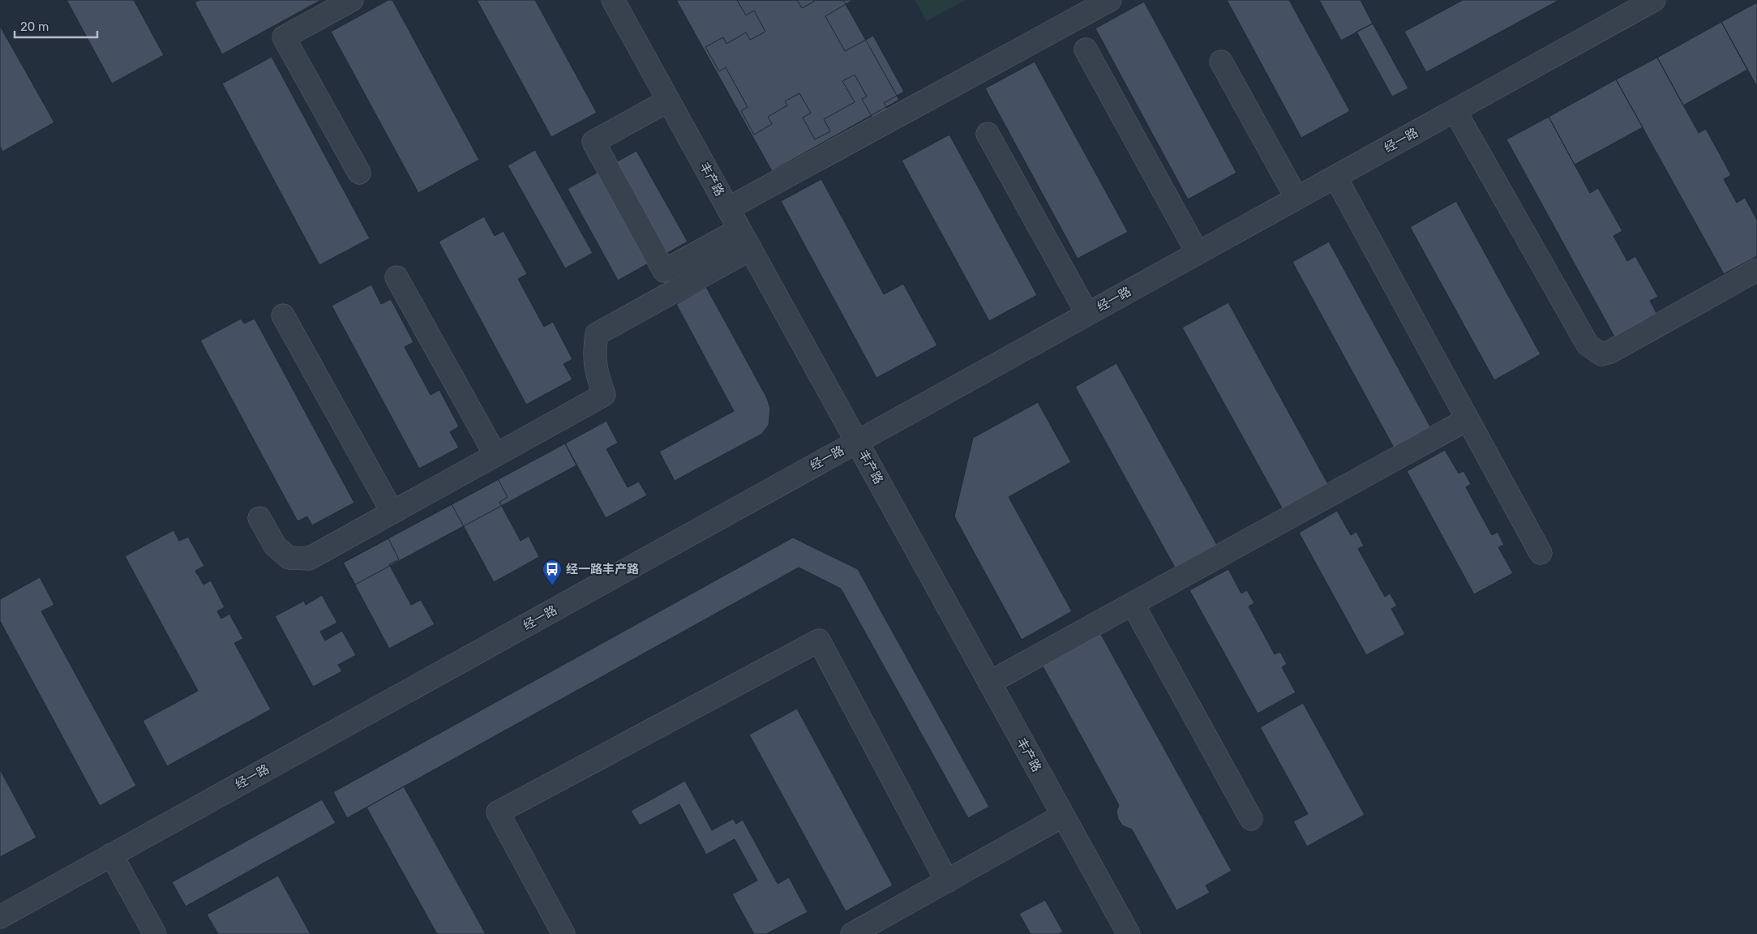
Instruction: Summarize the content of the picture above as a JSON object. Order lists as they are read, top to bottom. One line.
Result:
{"streets":{"street":["经一路","丰产路"]},"crossings":[["经一路","丰产路"]],"places":{"bus stop":["经一路丰产路"]},"scale_bar":"20 m"}
